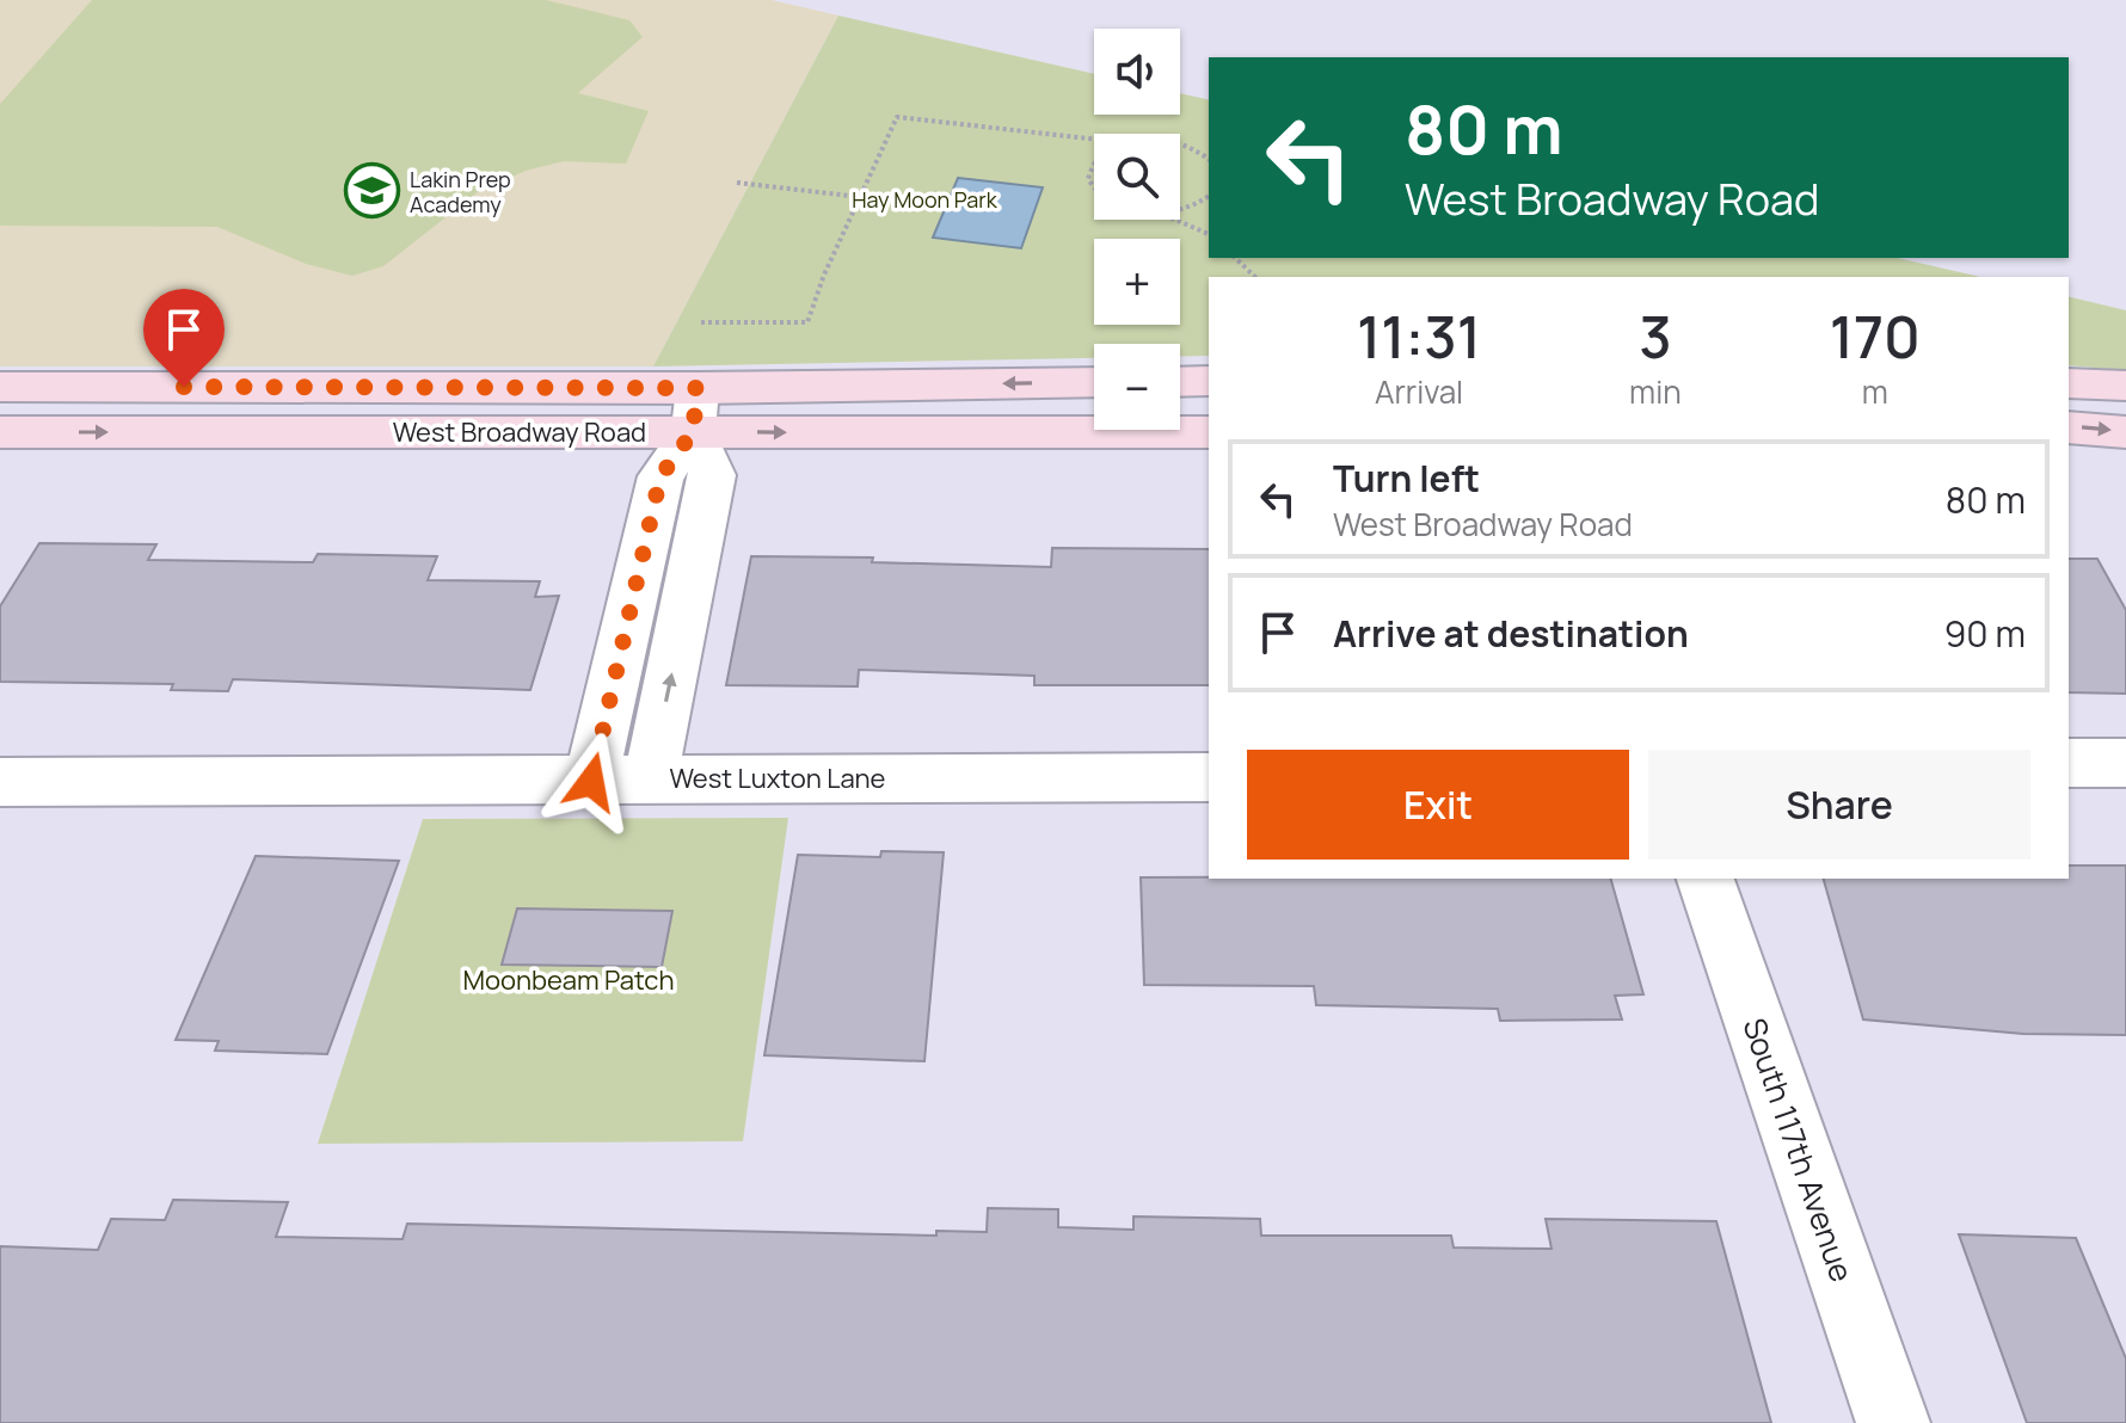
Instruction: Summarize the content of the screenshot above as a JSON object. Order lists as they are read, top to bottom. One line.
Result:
{"streets":{"main road":["West Broadway Road"],"street":["West Luxton Lane","South 117th Avenue"]},"parks":["Hay Moon Park","Moonbeam Patch"],"places":{"school or university":["Lakin Prep Academy"]},"page":{"map_buttons":["+","−"],"turn":["80 m","West Broadway Road"],"eta":["11:31","Arrival","3","min","170","m"],"list":[{"name":"Turn left","note":"West Broadway Road","value":"80 m"},{"name":"Arrive at destination","value":"90 m"}],"buttons":["Exit","Share"]}}
